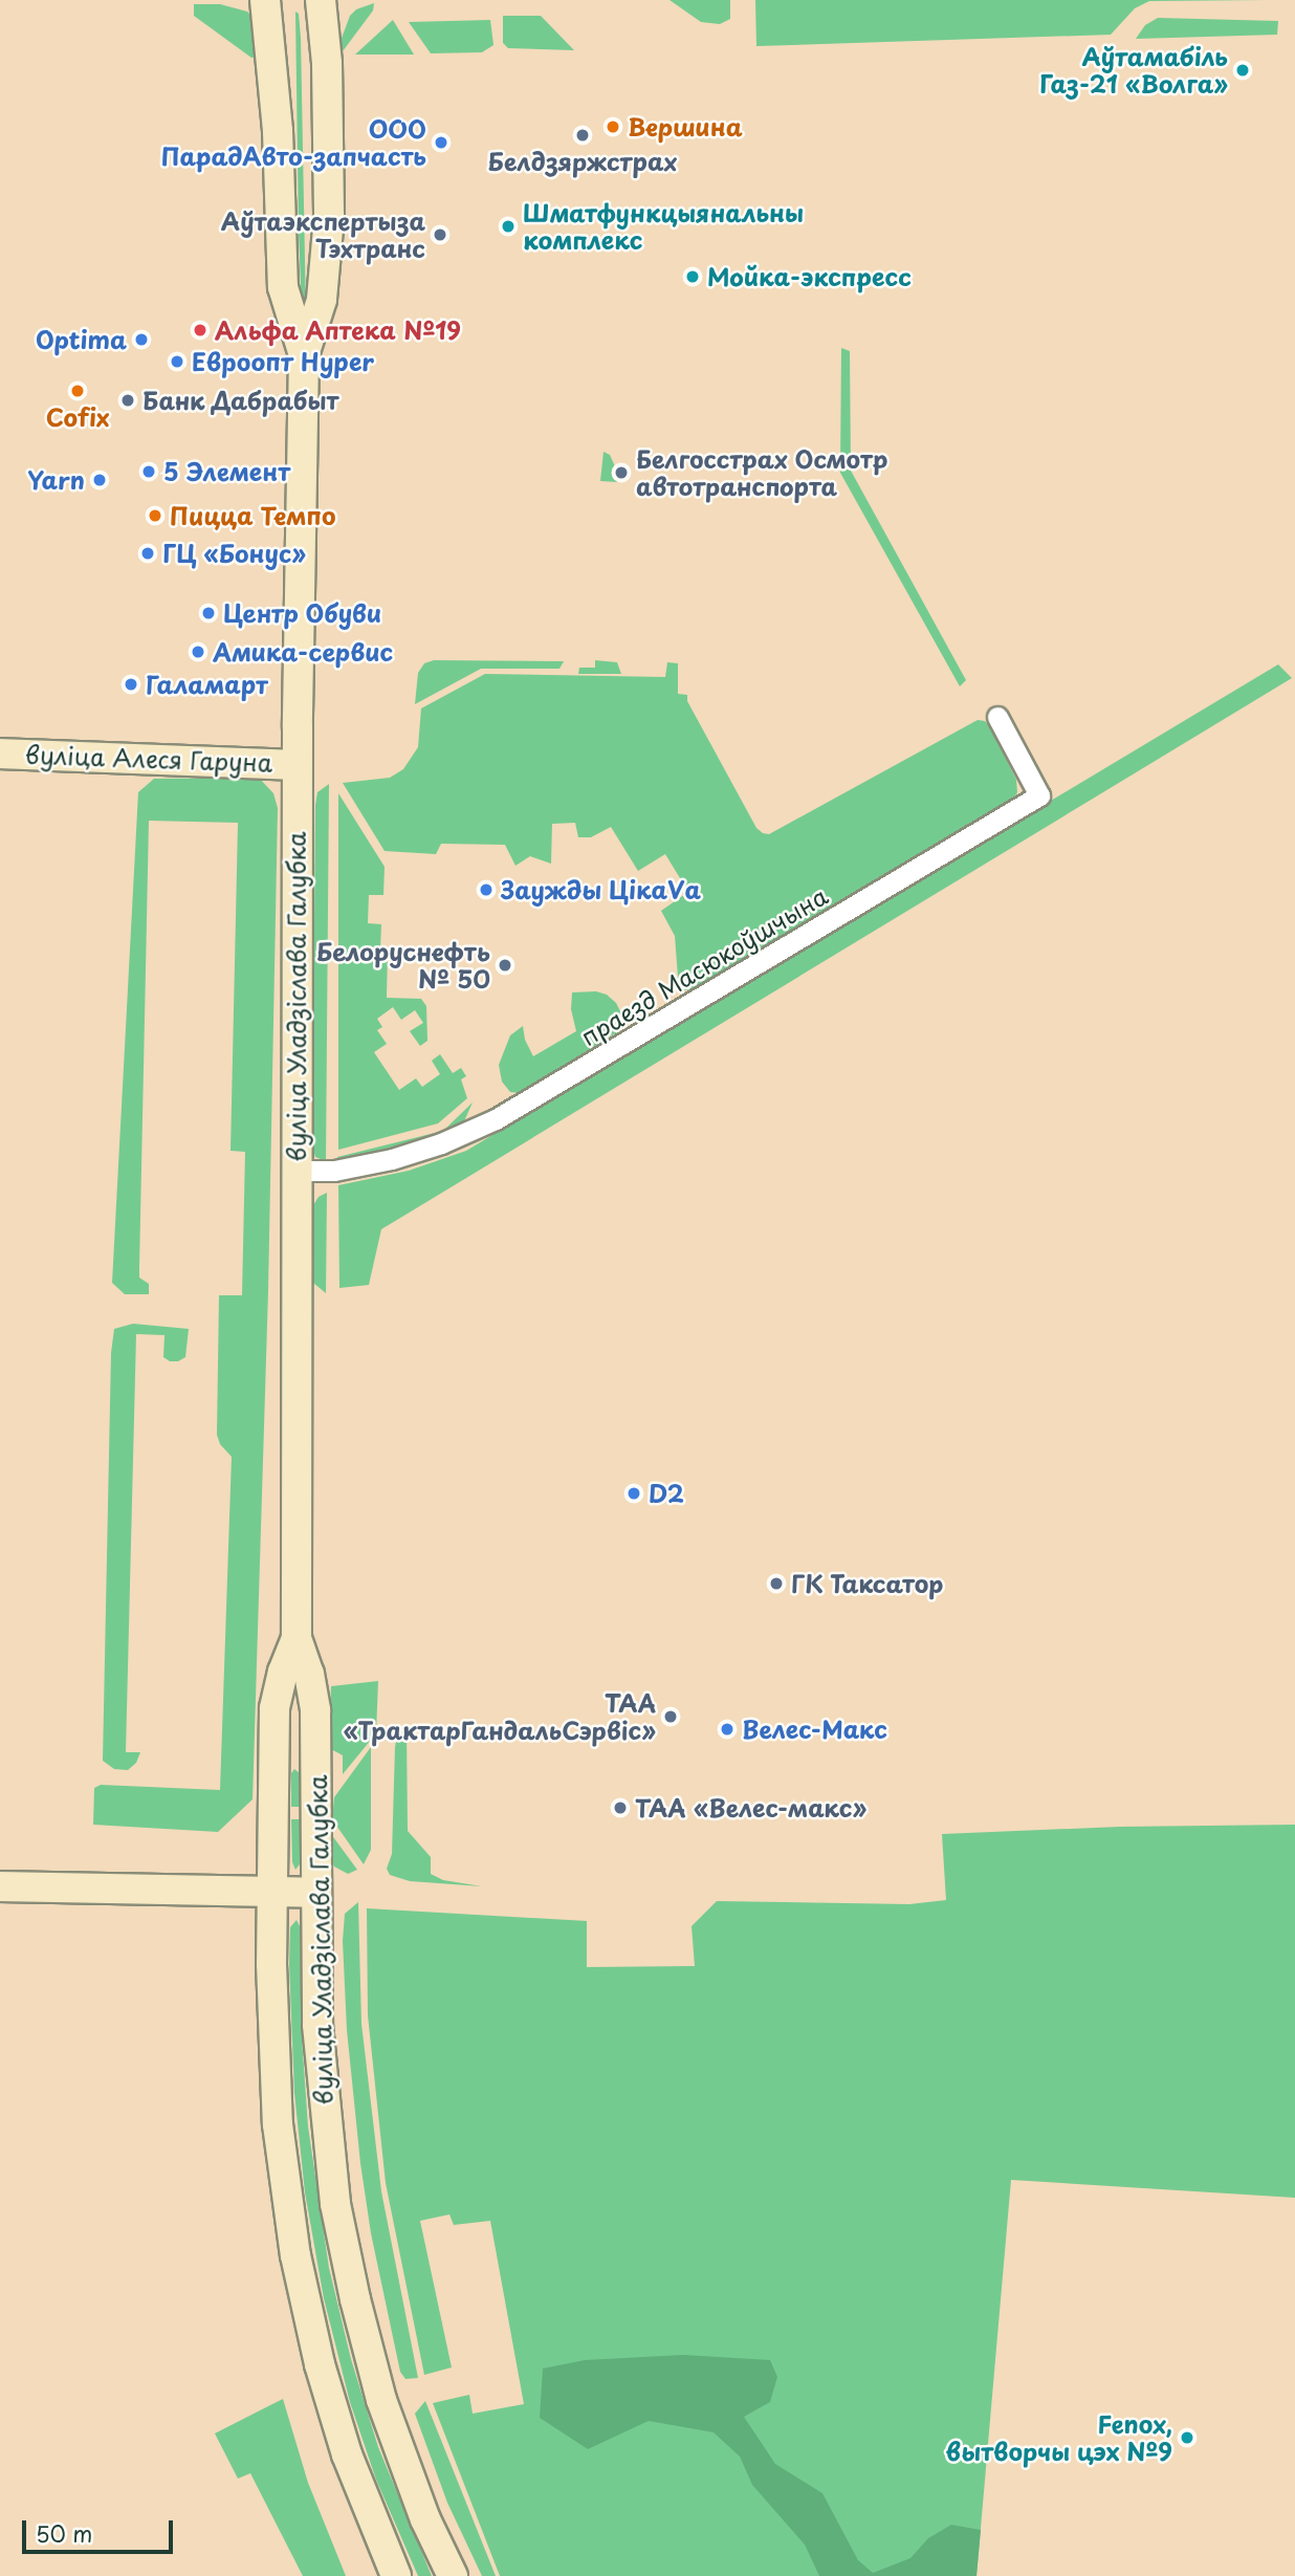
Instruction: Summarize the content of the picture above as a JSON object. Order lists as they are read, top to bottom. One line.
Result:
{"streets":{"main road":["вуліца Алеся Гаруна","вуліца Уладзіслава Галубка"],"street":["праезд Масюкоўшчына"]},"crossings":[["вуліца Алеся Гаруна","вуліца Уладзіслава Галубка"],["праезд Масюкоўшчына","вуліца Уладзіслава Галубка"]],"places":["Аўтамабіль Газ-21 «Волга»","Вершина","Белдзяржстрах","ООО ПарадАвто-запчасть","Шматфункцыянальны комплекс","Аўтаэкспертыза Тэхтранс","Мойка-экспресс","Альфа Аптека №19","Optima","Евроопт Hyper","Cofix","Банк Дабрабыт","5 Элемент","Белгосстрах Осмотр автотранспорта","Yarn","Пицца Темпо","ГЦ «Бонус»","Центр Обуви","Амика-сервис","Галамарт","Заужды ЦікаVа","Белоруснефть № 50","D2","ГК Таксатор","ТАА «ТрактарГандальСэрвіс»","Велес-Макс","ТАА «Велес-макс»","Fenox, вытворчы цэх №9"],"scale_bar":"50 m"}
